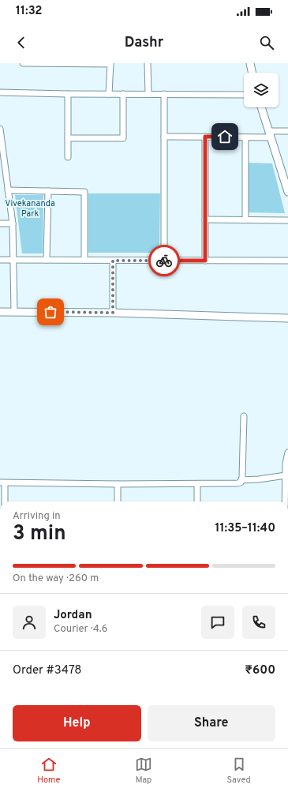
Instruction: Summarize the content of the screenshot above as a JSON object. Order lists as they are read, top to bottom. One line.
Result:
{"parks":["Vivekananda Park"],"page":{"status":"11:32","header":"Dashr","heading":["3 min","Arriving in","11:35–11:40"],"panel":["Jordan","Courier · 4.6","Order #3478","₹600"],"bar":"On the way · 260 m","buttons":["Help","Share"],"tabs":["Home","Map","Saved"]}}
